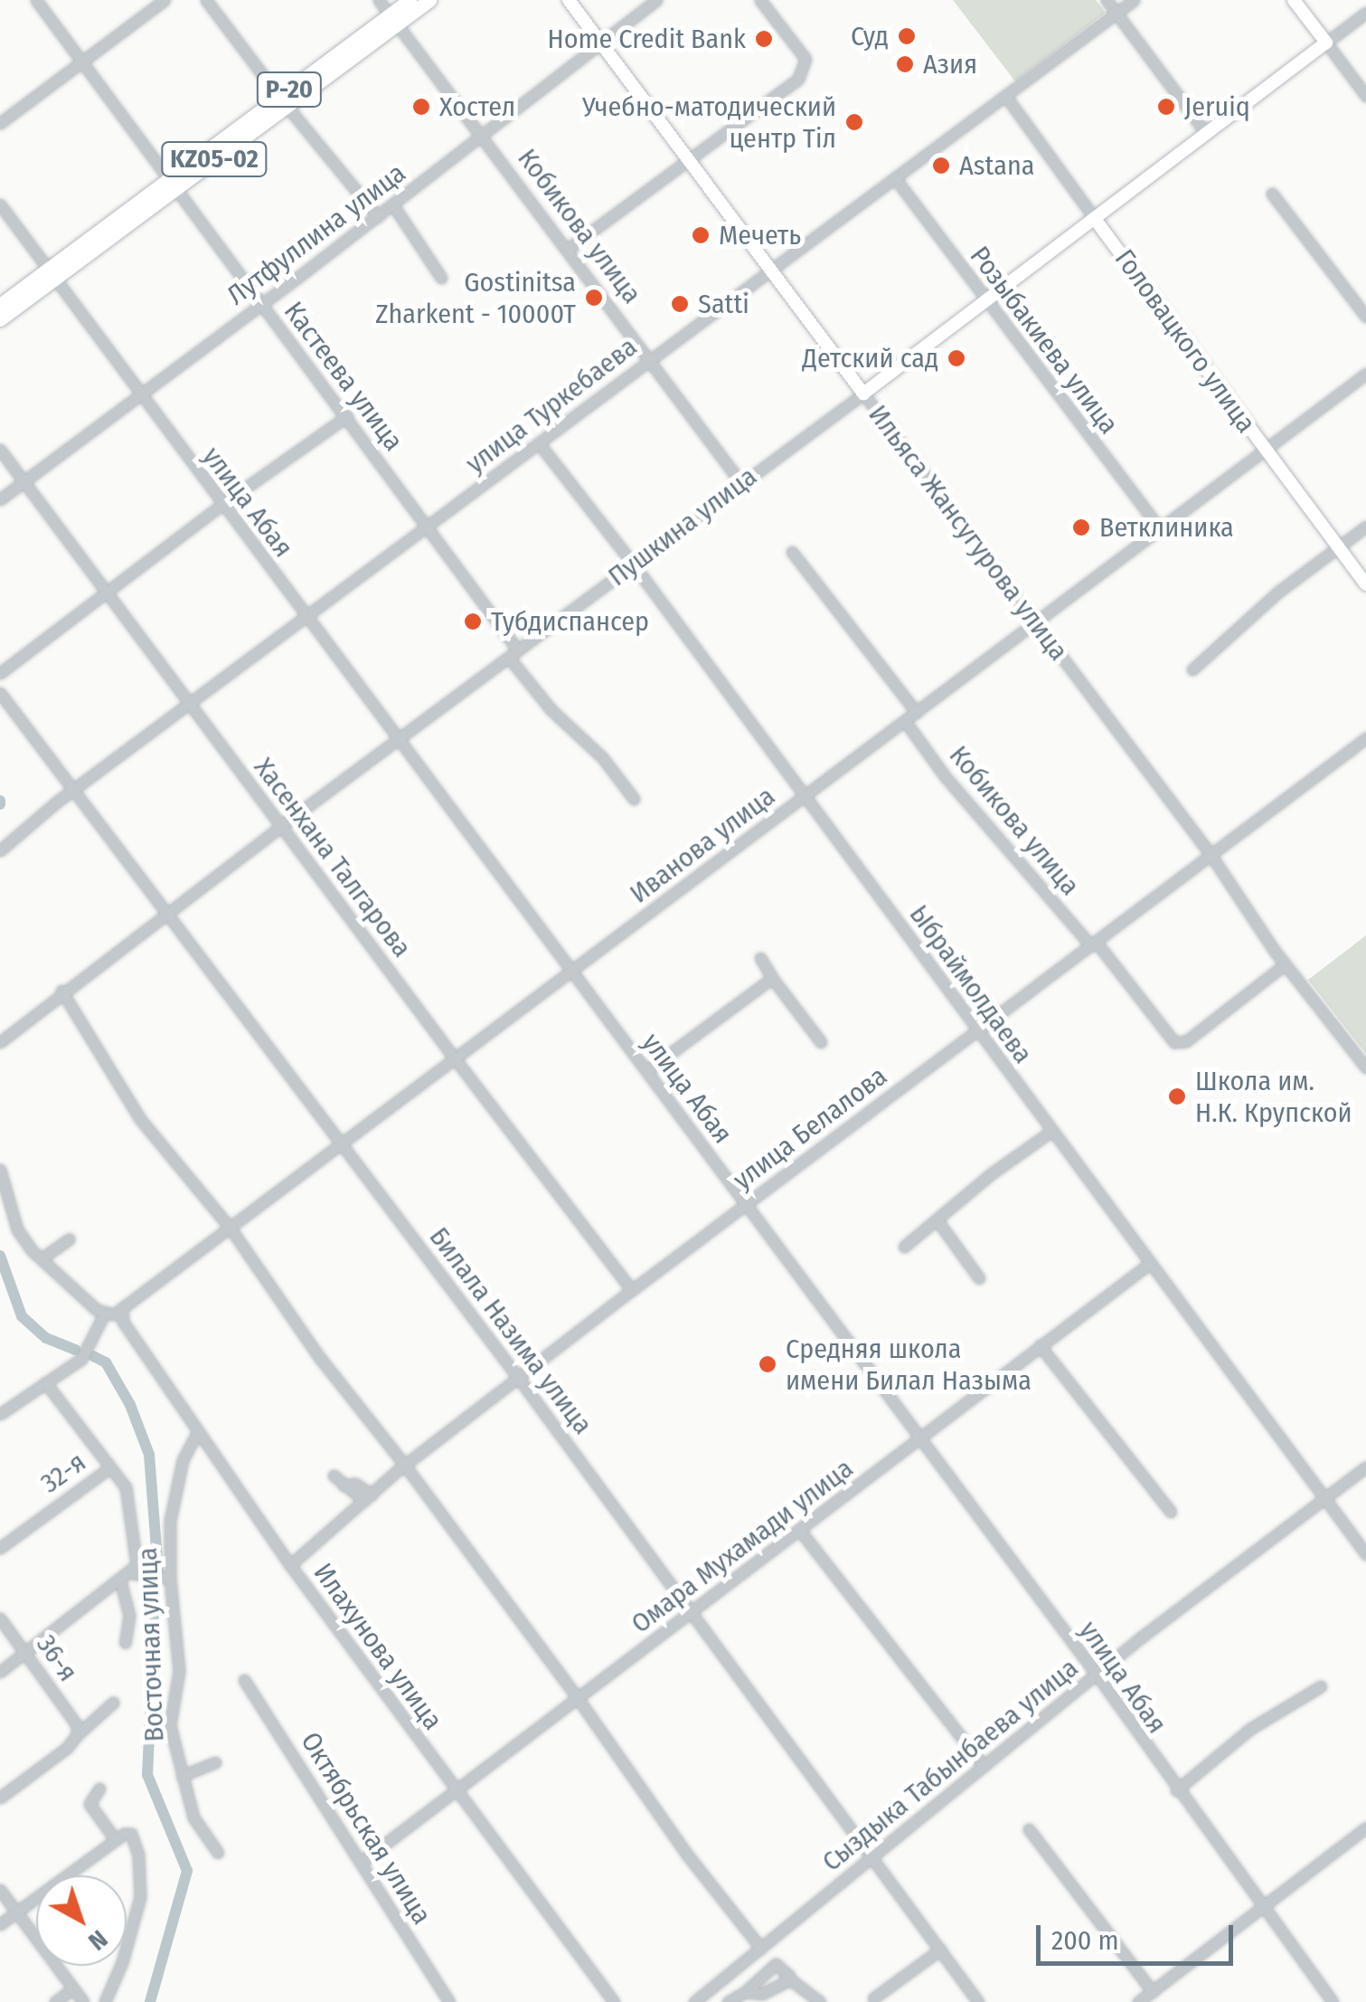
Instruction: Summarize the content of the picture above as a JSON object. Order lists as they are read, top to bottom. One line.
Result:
{"streets":{"highway":["Р-20","KZ05-02"],"main road":["Головацкого улица","Пушкина улица","Ильяса Жансугурова улица"],"street":["Кобикова улица","Лутфуллина улица","Розыбакиева улица","Кастеева улица","улица Туркебаева","улица Абая","Иванова улица","Хасенхана Талгарова","Ыбраймолдаева","улица Белалова","Билала Назима улица","32-я","Омара Мухамади улица","Восточная улица","Илахунова улица","36-я","Сыздыка Табынбаева улица","Октябрьская улица"]},"crossings":[["Р-20","KZ05-02"],["Р-20","Кобикова улица"],["Р-20","Кастеева улица"],["KZ05-02","Кастеева улица"],["KZ05-02","улица Абая"],["Кобикова улица","Лутфуллина улица"],["Кобикова улица","улица Туркебаева"],["Кобикова улица","Пушкина улица"],["Кобикова улица","Ильяса Жансугурова улица"],["Кобикова улица","Иванова улица"],["Кобикова улица","улица Белалова"],["Лутфуллина улица","Кастеева улица"],["Лутфуллина улица","улица Абая"],["Лутфуллина улица","Ильяса Жансугурова улица"],["Лутфуллина улица","Хасенхана Талгарова"],["Розыбакиева улица","улица Туркебаева"],["Розыбакиева улица","Пушкина улица"],["Розыбакиева улица","Иванова улица"],["Головацкого улица","улица Туркебаева"],["Головацкого улица","Пушкина улица"],["Головацкого улица","Иванова улица"],["Кастеева улица","улица Туркебаева"],["Кастеева улица","Пушкина улица"],["улица Туркебаева","улица Абая"],["улица Туркебаева","Ильяса Жансугурова улица"],["улица Туркебаева","Хасенхана Талгарова"],["улица Туркебаева","Ыбраймолдаева"],["улица Туркебаева","Билала Назима улица"],["улица Абая","Пушкина улица"],["улица Абая","Иванова улица"],["улица Абая","улица Белалова"],["улица Абая","Омара Мухамади улица"],["улица Абая","Сыздыка Табынбаева улица"],["Пушкина улица","Ильяса Жансугурова улица"],["Пушкина улица","Хасенхана Талгарова"],["Пушкина улица","Ыбраймолдаева"],["Пушкина улица","Билала Назима улица"],["Ильяса Жансугурова улица","Иванова улица"],["Ильяса Жансугурова улица","улица Белалова"],["Иванова улица","Хасенхана Талгарова"],["Иванова улица","Ыбраймолдаева"],["Иванова улица","Билала Назима улица"],["Иванова улица","Илахунова улица"],["Хасенхана Талгарова","улица Белалова"],["Ыбраймолдаева","улица Белалова"],["Ыбраймолдаева","Омара Мухамади улица"],["Ыбраймолдаева","Сыздыка Табынбаева улица"],["улица Белалова","Билала Назима улица"],["улица Белалова","Илахунова улица"],["Билала Назима улица","Омара Мухамади улица"],["Билала Назима улица","Сыздыка Табынбаева улица"],["Омара Мухамади улица","Илахунова улица"],["Омара Мухамади улица","Октябрьская улица"],["Восточная улица","Илахунова улица"]],"places":["Суд","Home Credit Bank","Азия","Хостел","Jeruiq","Учебно-матодический центр Тіл","Astana","Мечеть","Gostinitsa Zharkent - 10000T","Satti","Детский сад","Ветклиника","Тубдиспансер","Школа им. Н.К. Крупской","Средняя школа имени Билал Назыма"],"scale_bar":"200 m","north":"bottom right"}
